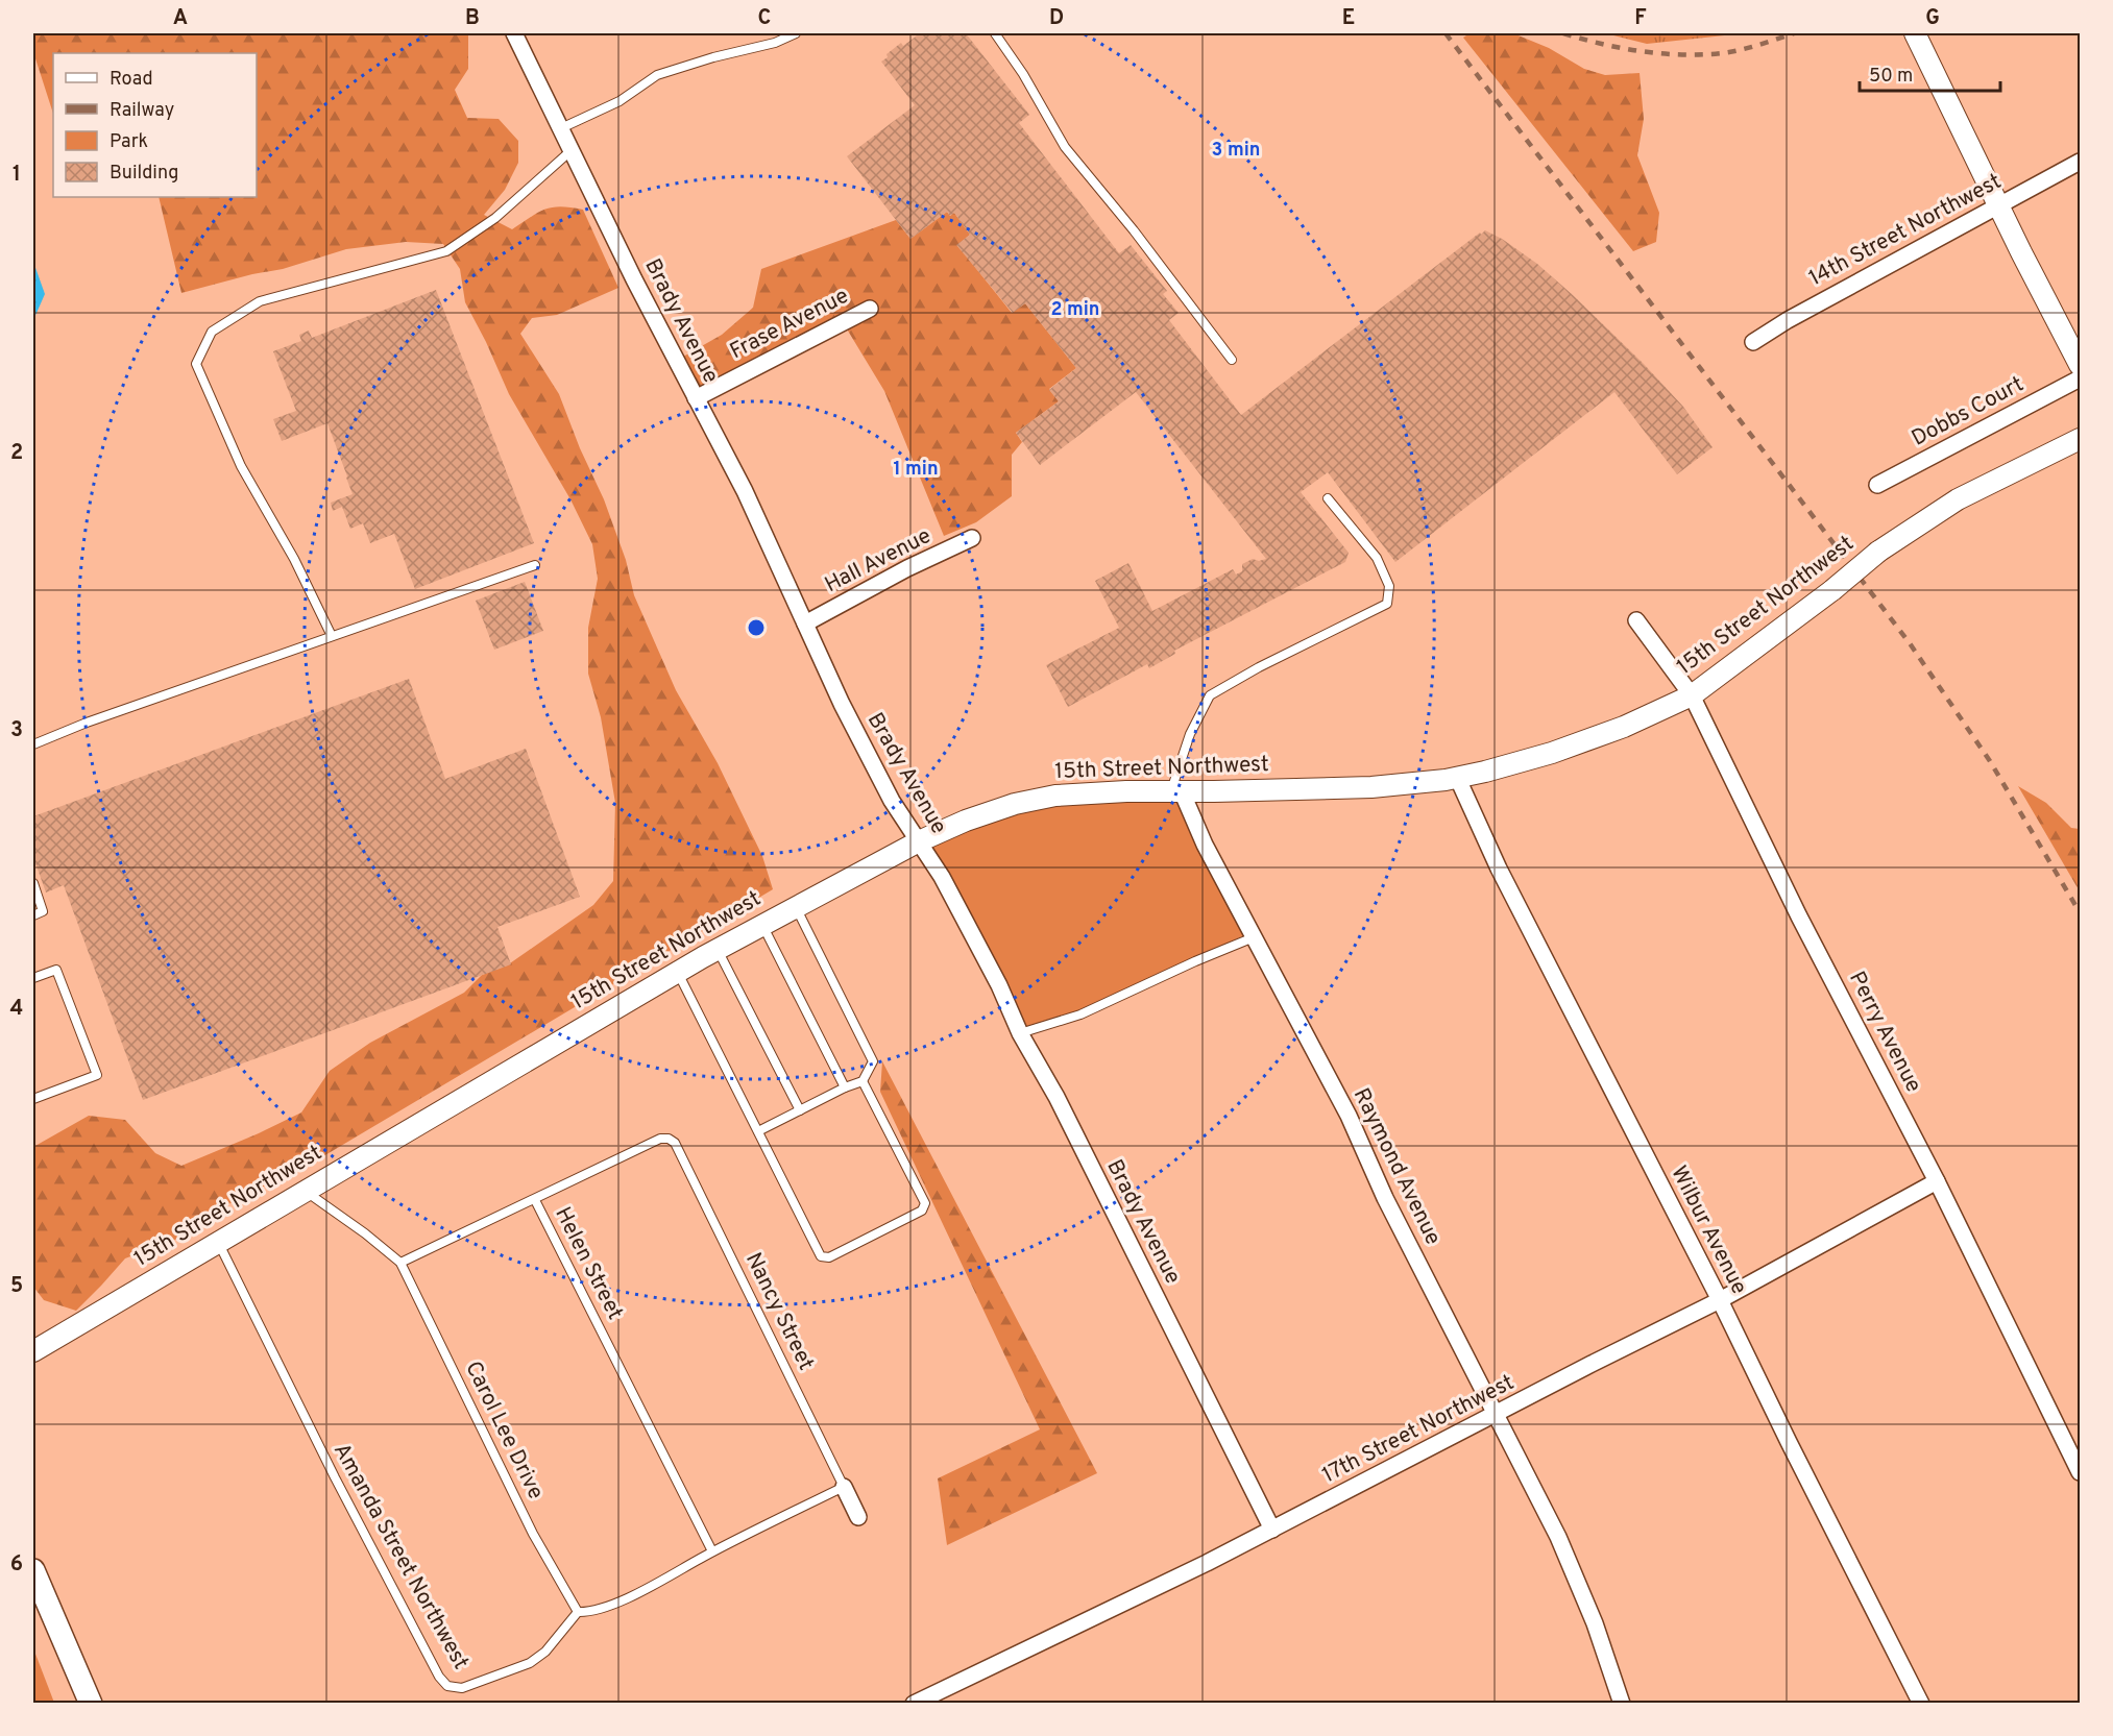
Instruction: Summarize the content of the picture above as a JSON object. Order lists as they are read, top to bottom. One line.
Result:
{"streets":{"street":["14th Street Northwest","Brady Avenue","Frase Avenue","Dobbs Court","Hall Avenue","15th Street Northwest","Perry Avenue","Raymond Avenue","Wilbur Avenue","17th Street Northwest"],"lane":["Helen Street","Nancy Street","Carol Lee Drive","Amanda Street Northwest"]},"crossings":[["Brady Avenue","Frase Avenue"],["Brady Avenue","Hall Avenue"],["Brady Avenue","15th Street Northwest"],["Brady Avenue","17th Street Northwest"],["15th Street Northwest","Perry Avenue"],["15th Street Northwest","Raymond Avenue"],["15th Street Northwest","Wilbur Avenue"],["15th Street Northwest","Amanda Street Northwest"],["Perry Avenue","17th Street Northwest"],["Raymond Avenue","17th Street Northwest"],["Wilbur Avenue","17th Street Northwest"],["Helen Street","Nancy Street"],["Helen Street","Carol Lee Drive"],["Carol Lee Drive","Amanda Street Northwest"]],"legend":["Road","Railway","Park","Building"],"scale_bar":"50 m","grid":{"columns":["A","B","C","D","E","F","G"],"rows":["1","2","3","4","5","6"]},"rings":["3 min","2 min","1 min"]}
